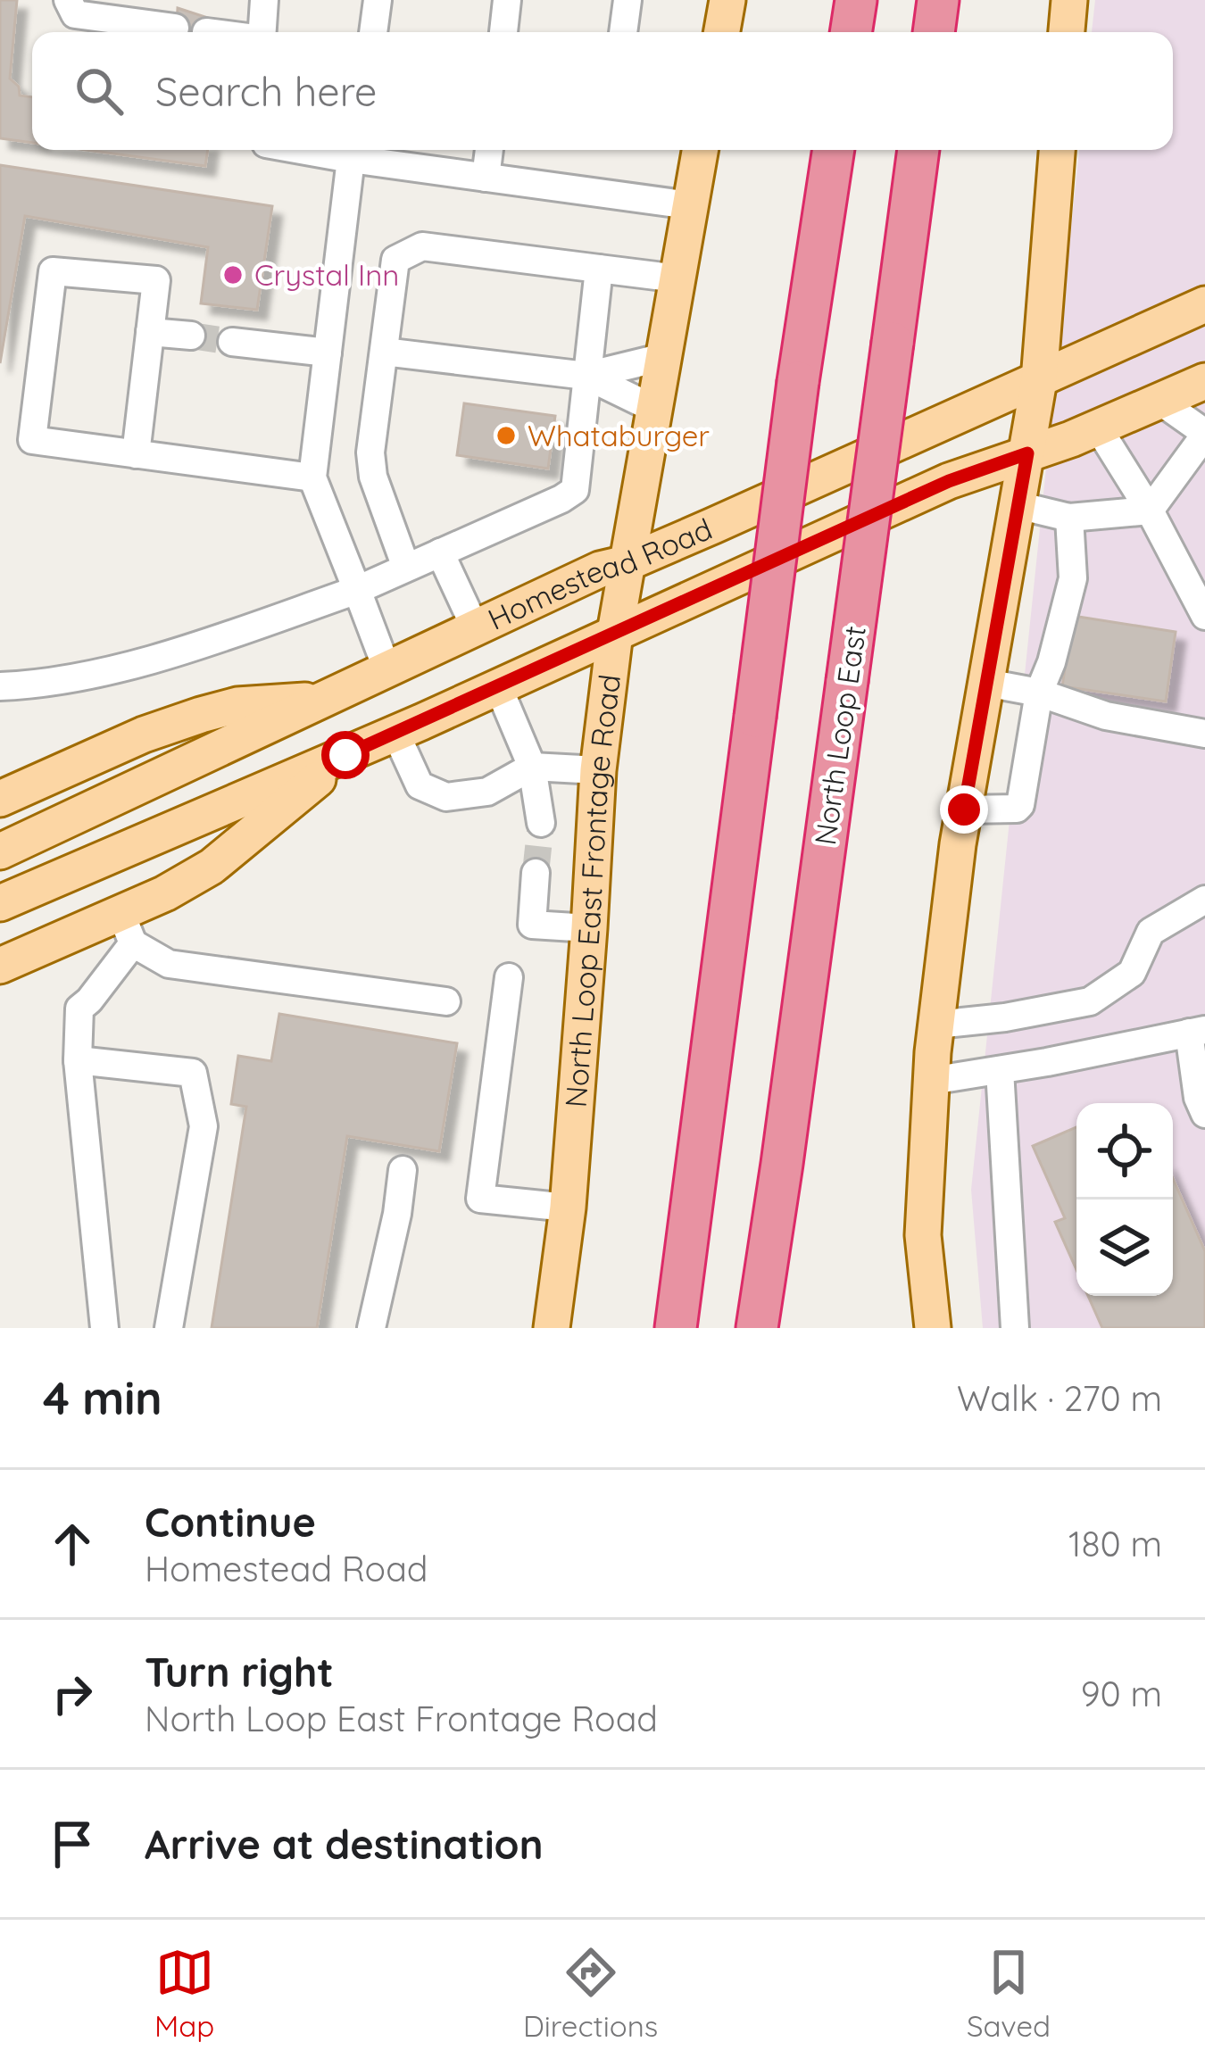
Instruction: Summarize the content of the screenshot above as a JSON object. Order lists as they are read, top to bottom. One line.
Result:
{"streets":{"highway":["North Loop East"],"main road":["Homestead Road","North Loop East Frontage Road"]},"crossings":[["Homestead Road","North Loop East Frontage Road"]],"places":["Crystal Inn","Whataburger"],"page":{"search":"Search here","heading":["4 min","Walk · 270 m"],"list":[["Continue","Homestead Road","180 m"],["Turn right","North Loop East Frontage Road","90 m"],"Arrive at destination"],"nav":["Map","Directions","Saved"]}}
